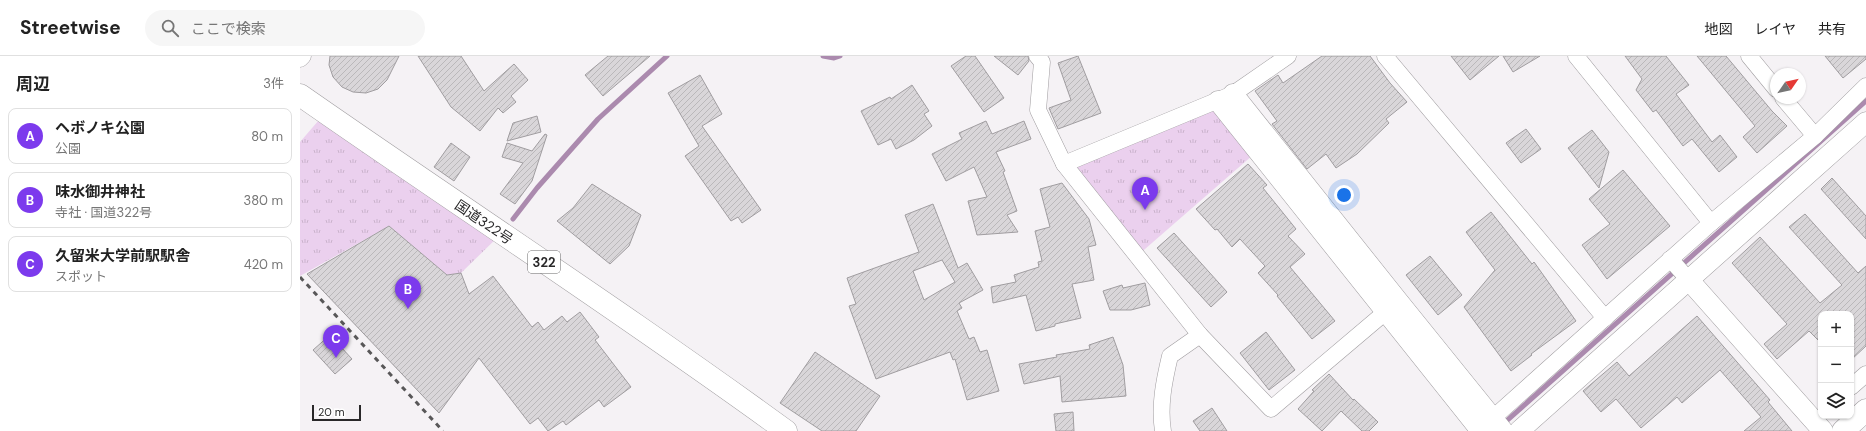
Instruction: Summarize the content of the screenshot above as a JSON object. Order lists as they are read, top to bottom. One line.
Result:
{"streets":{"highway":["国道322号","322"]},"scale_bar":"20 m","north":"top right","page":{"header":"Streetwise","search":"ここで検索","nav":["地図","レイヤ","共有"],"heading":["周辺","3件"],"list":[{"mark":"A","name":"ヘボノキ公園","note":"公園","value":"80 m"},{"mark":"B","name":"味水御井神社","note":"寺社 · 国道322号","value":"380 m"},{"mark":"C","name":"久留米大学前駅駅舎","note":"スポット","value":"420 m"}],"pins":["A","B","C"],"map_buttons":["+","−"],"scale":"20 m"}}
